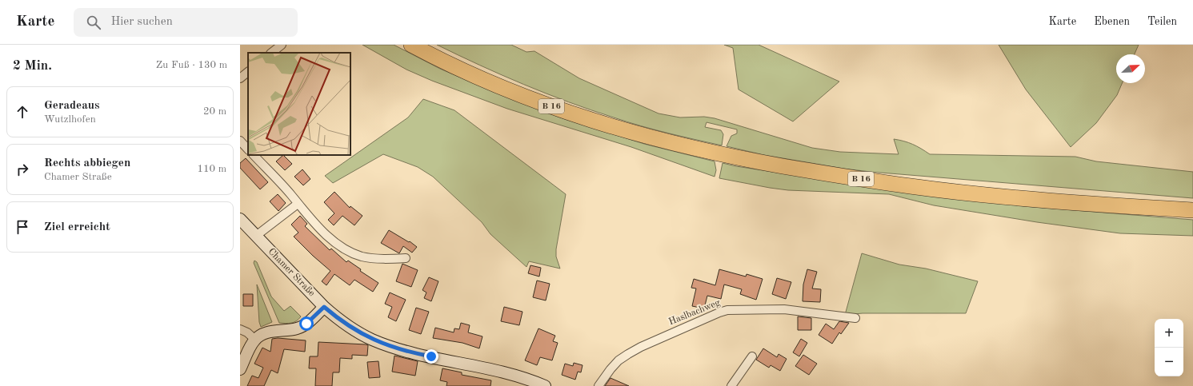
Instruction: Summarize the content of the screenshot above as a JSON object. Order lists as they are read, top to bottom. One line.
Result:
{"streets":{"highway":["B 16"],"street":["Chamer Straße","Haslbachweg"]},"north":"top right","page":{"header":"Karte","search":"Hier suchen","nav":["Karte","Ebenen","Teilen"],"heading":["2 Min.","Zu Fuß · 130 m"],"list":[["Geradeaus","Wutzlhofen","20 m"],["Rechts abbiegen","Chamer Straße","110 m"],"Ziel erreicht"],"map_buttons":["+","−"]}}
